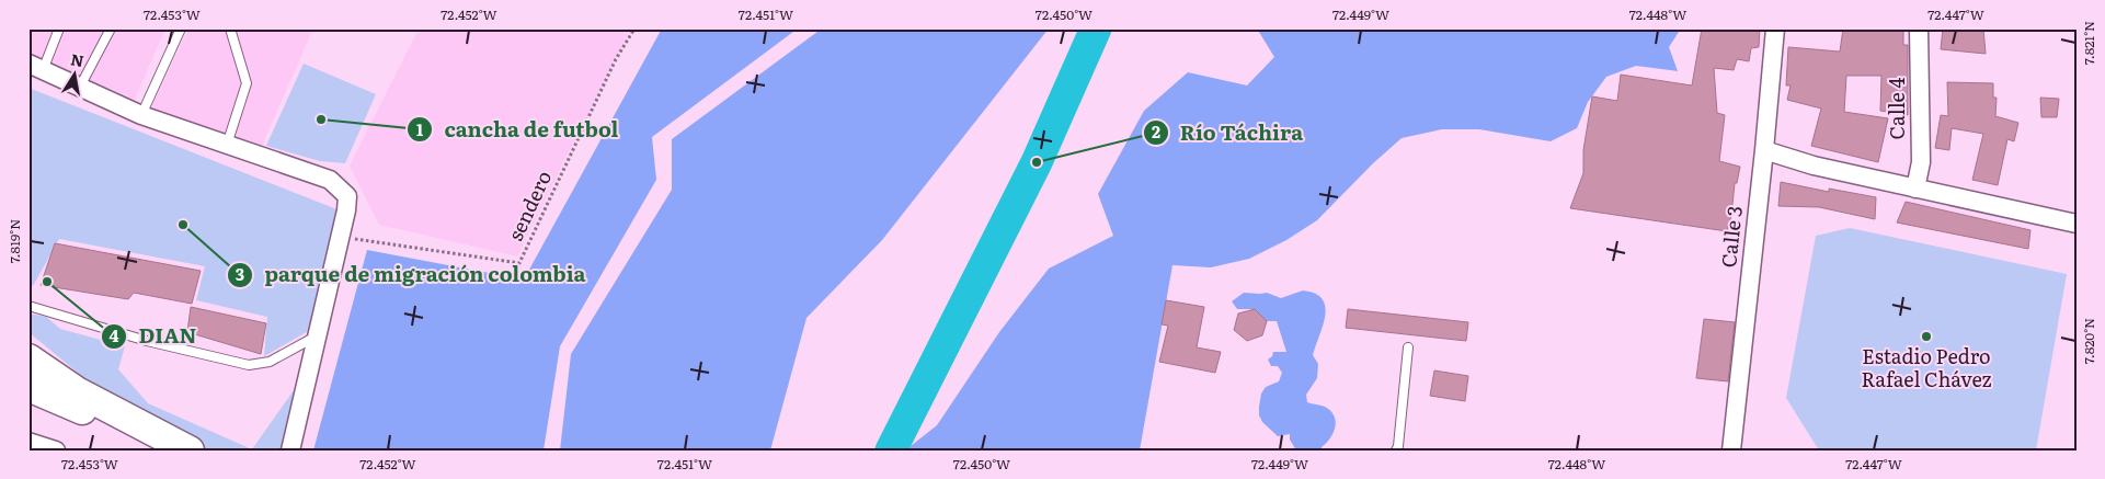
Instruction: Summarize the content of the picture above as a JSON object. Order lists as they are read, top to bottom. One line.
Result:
{"streets":{"street":["Calle 4","Calle 3"],"path":["sendero"]},"places":["cancha de futbol","Río Táchira","parque de migración colombia","DIAN","Estadio Pedro Rafael Chávez"],"north":"top","coordinates":["72.453°W","72.452°W","72.451°W","72.450°W","72.449°W","72.448°W","72.447°W","7.821°N","7.819°N","7.820°N"]}
